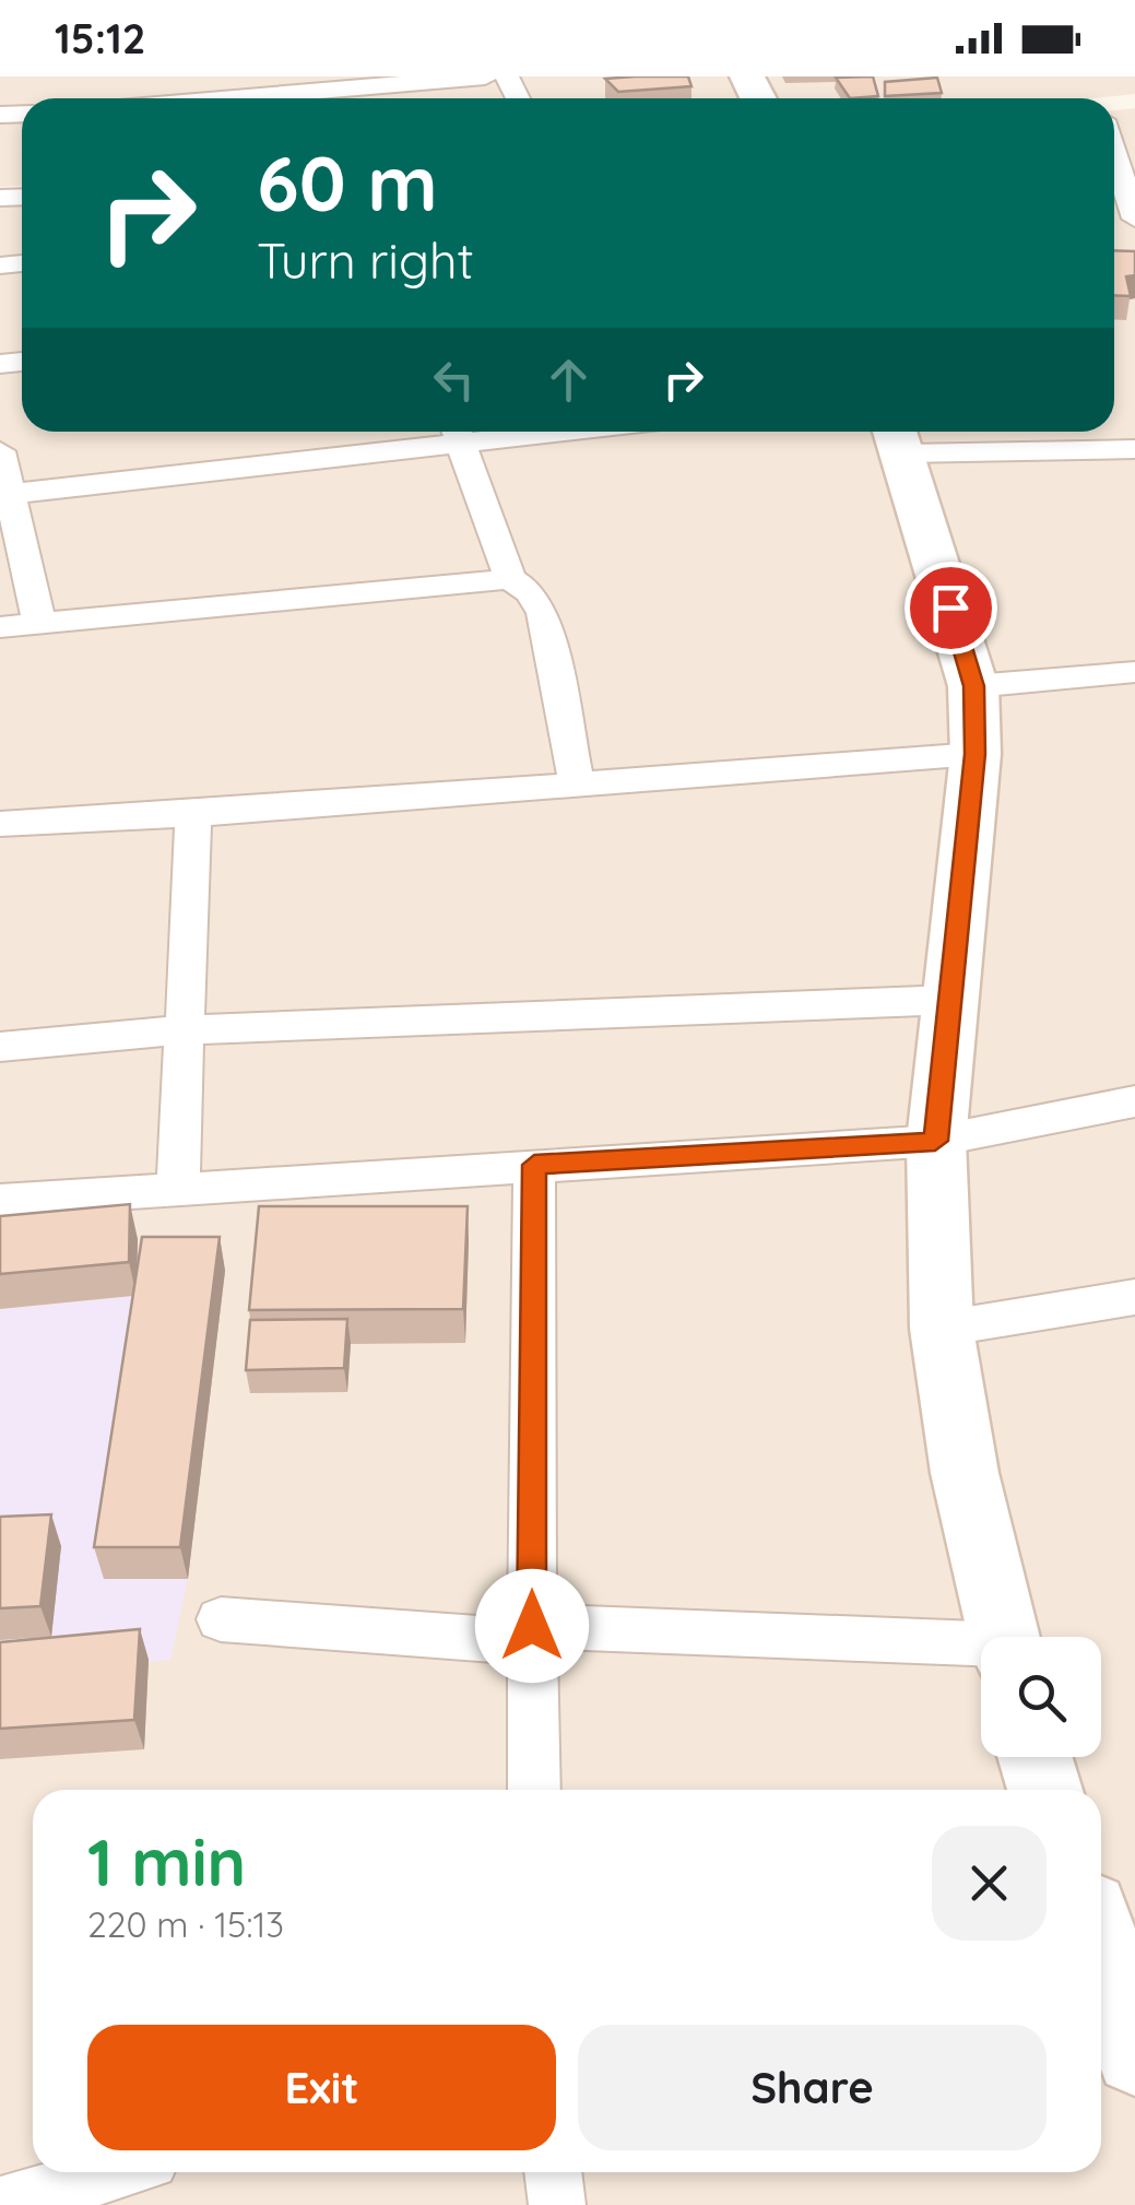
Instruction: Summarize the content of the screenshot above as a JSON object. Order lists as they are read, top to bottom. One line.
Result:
{"page":{"status":"15:12","turn":["60 m","Turn right"],"heading":["1 min","220 m · 15:13"],"buttons":["Exit","Share"]}}
